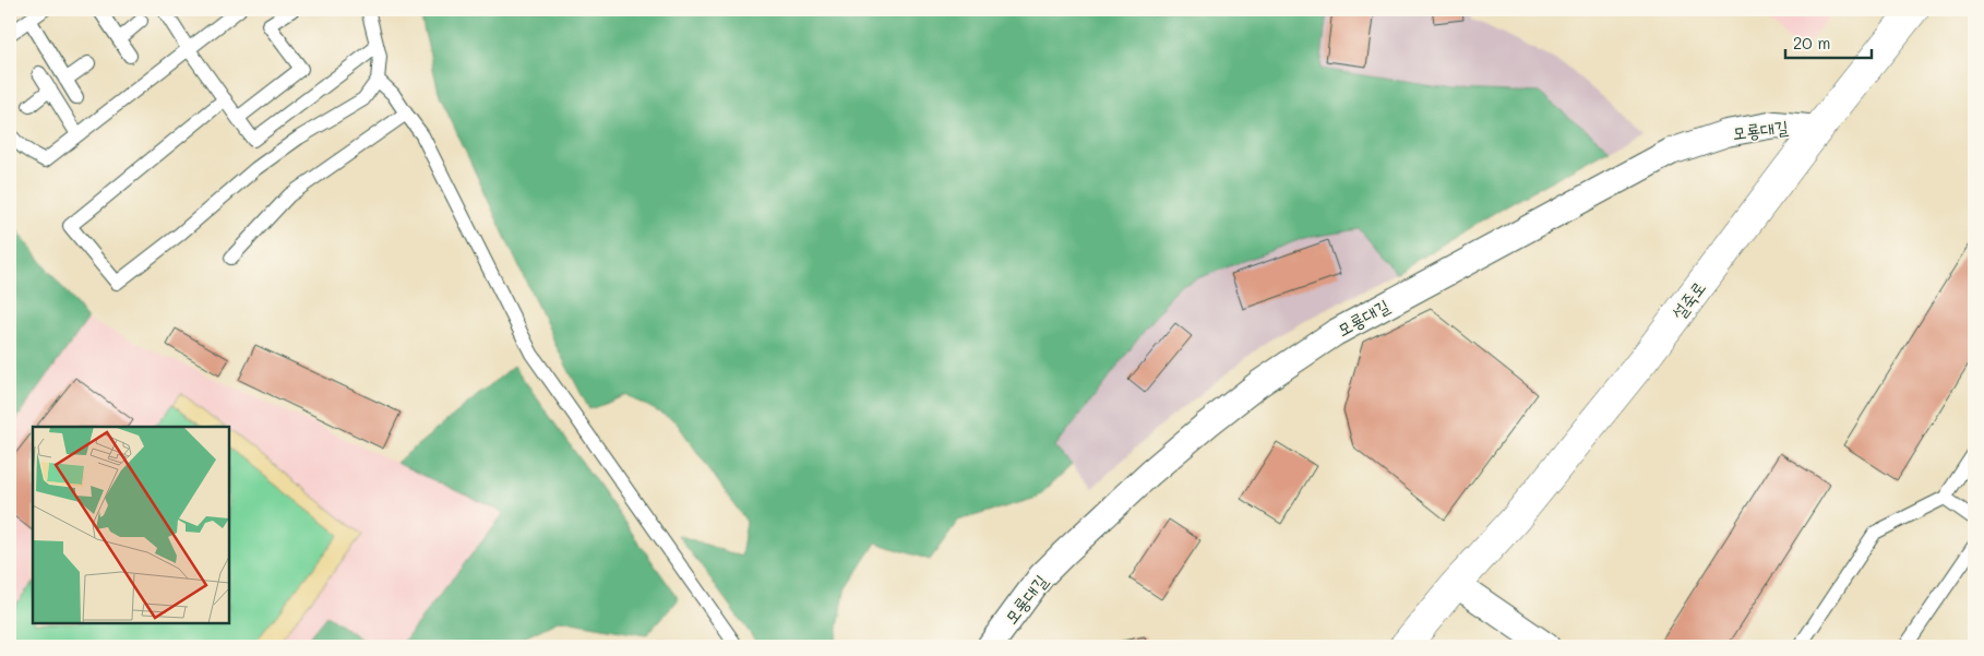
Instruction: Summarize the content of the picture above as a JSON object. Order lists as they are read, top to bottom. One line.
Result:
{"streets":{"main road":["설죽로"],"street":["모룡대길"]},"crossings":[["모룡대길","설죽로"]],"scale_bar":"20 m"}
